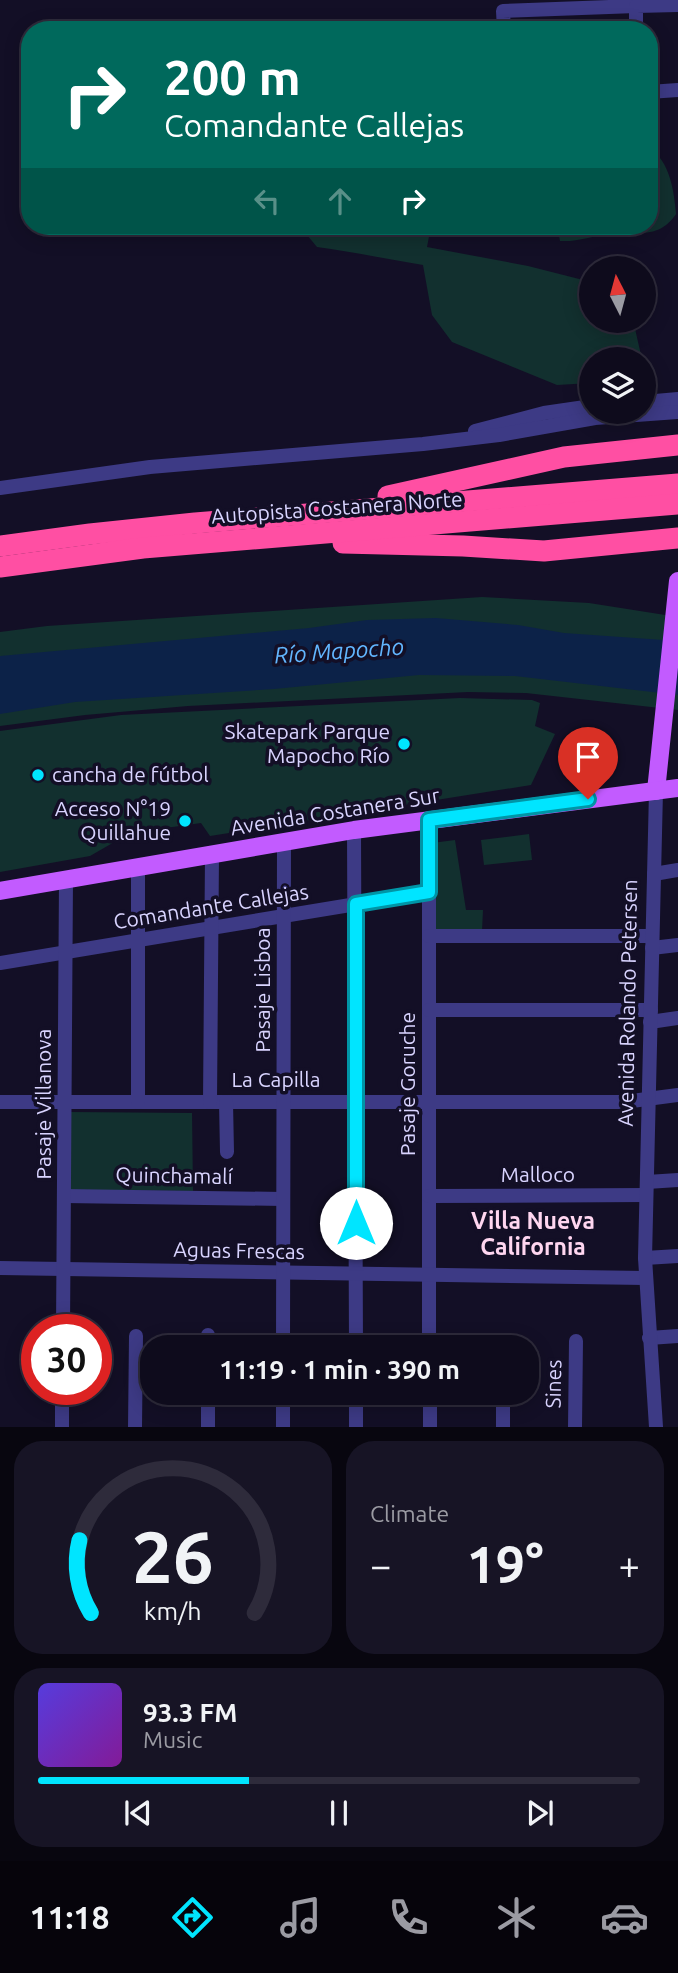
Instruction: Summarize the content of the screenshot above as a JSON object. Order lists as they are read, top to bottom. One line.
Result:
{"streets":{"highway":["Autopista Costanera Norte"],"main road":["Avenida Costanera Sur","Avenida Rolando Petersen"],"street":["Comandante Callejas","Pasaje Lisboa","La Capilla","Pasaje Goruche","Pasaje Villanova","Malloco","Quinchamalí","Aguas Frescas","Sines"]},"crossings":[["Avenida Costanera Sur","Pasaje Lisboa"],["Avenida Costanera Sur","Avenida Rolando Petersen"],["Avenida Costanera Sur","Pasaje Goruche"],["Avenida Costanera Sur","Pasaje Villanova"],["Comandante Callejas","Pasaje Lisboa"],["Comandante Callejas","Pasaje Goruche"],["Comandante Callejas","Pasaje Villanova"],["Pasaje Lisboa","La Capilla"],["Pasaje Lisboa","Quinchamalí"],["Pasaje Lisboa","Aguas Frescas"],["Avenida Rolando Petersen","La Capilla"],["Avenida Rolando Petersen","Malloco"],["Avenida Rolando Petersen","Aguas Frescas"],["La Capilla","Pasaje Goruche"],["La Capilla","Pasaje Villanova"],["Pasaje Goruche","Malloco"],["Pasaje Goruche","Aguas Frescas"],["Pasaje Villanova","Quinchamalí"],["Pasaje Villanova","Aguas Frescas"]],"districts":["Villa Nueva California"],"water":["Río Mapocho"],"places":["Skatepark Parque Mapocho Río","cancha de fútbol","Acceso N°19 Quillahue"],"north":"top","page":{"turn":["200 m","Comandante Callejas"],"limit":"30","trip":"11:19 · 1 min · 390 m","tile":"Climate","heat":["−","19°","+"],"song":["93.3 FM","Music"],"tabs":"11:18","gauge":["26","km/h"]}}
